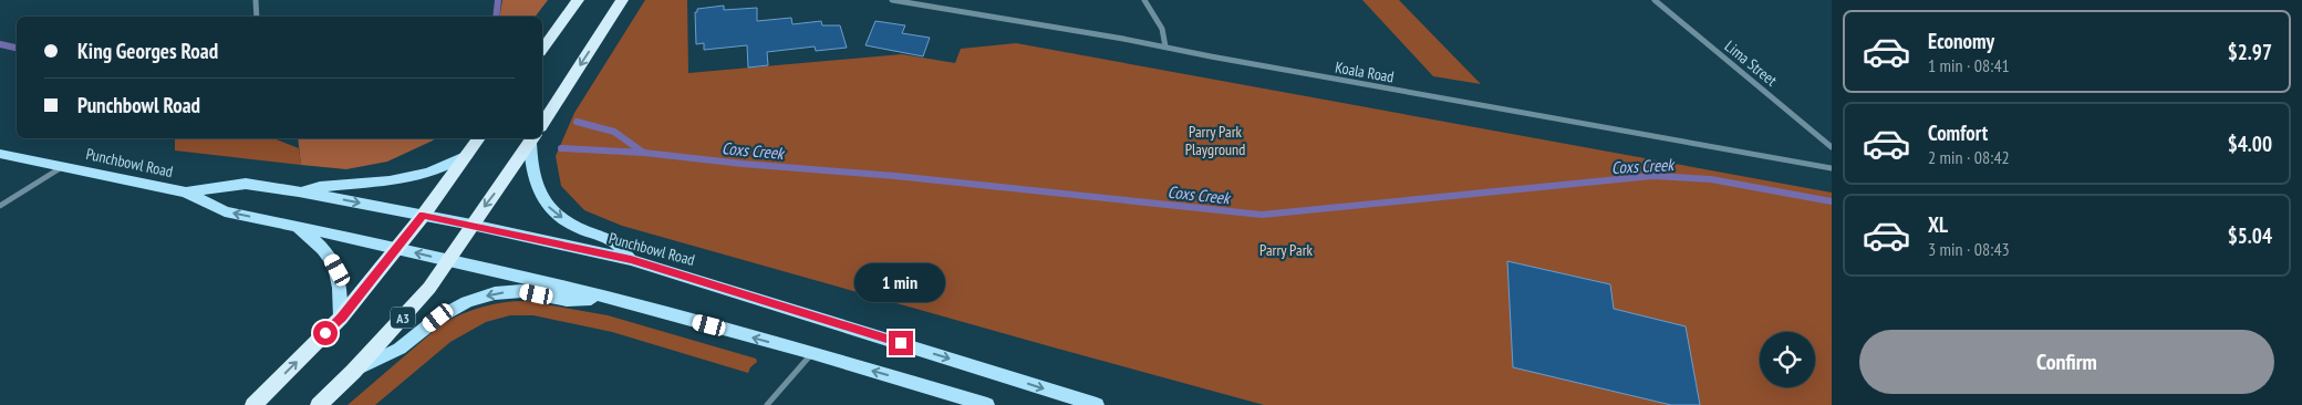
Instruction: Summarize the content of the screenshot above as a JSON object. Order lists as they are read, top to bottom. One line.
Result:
{"streets":{"highway":["A3"],"main road":["Punchbowl Road"],"street":["Lima Street","Koala Road"]},"crossings":[["Punchbowl Road","A3"]],"water":["Coxs Creek"],"parks":["Parry Park Playground","Parry Park"],"page":{"list":[{"name":"Economy","note":"1 min · 08:41","value":"$2.97"},{"name":"Comfort","note":"2 min · 08:42","value":"$4.00"},{"name":"XL","note":"3 min · 08:43","value":"$5.04"}],"banner":["King Georges Road","Punchbowl Road"],"bubble":"1 min","buttons":"Confirm"}}
